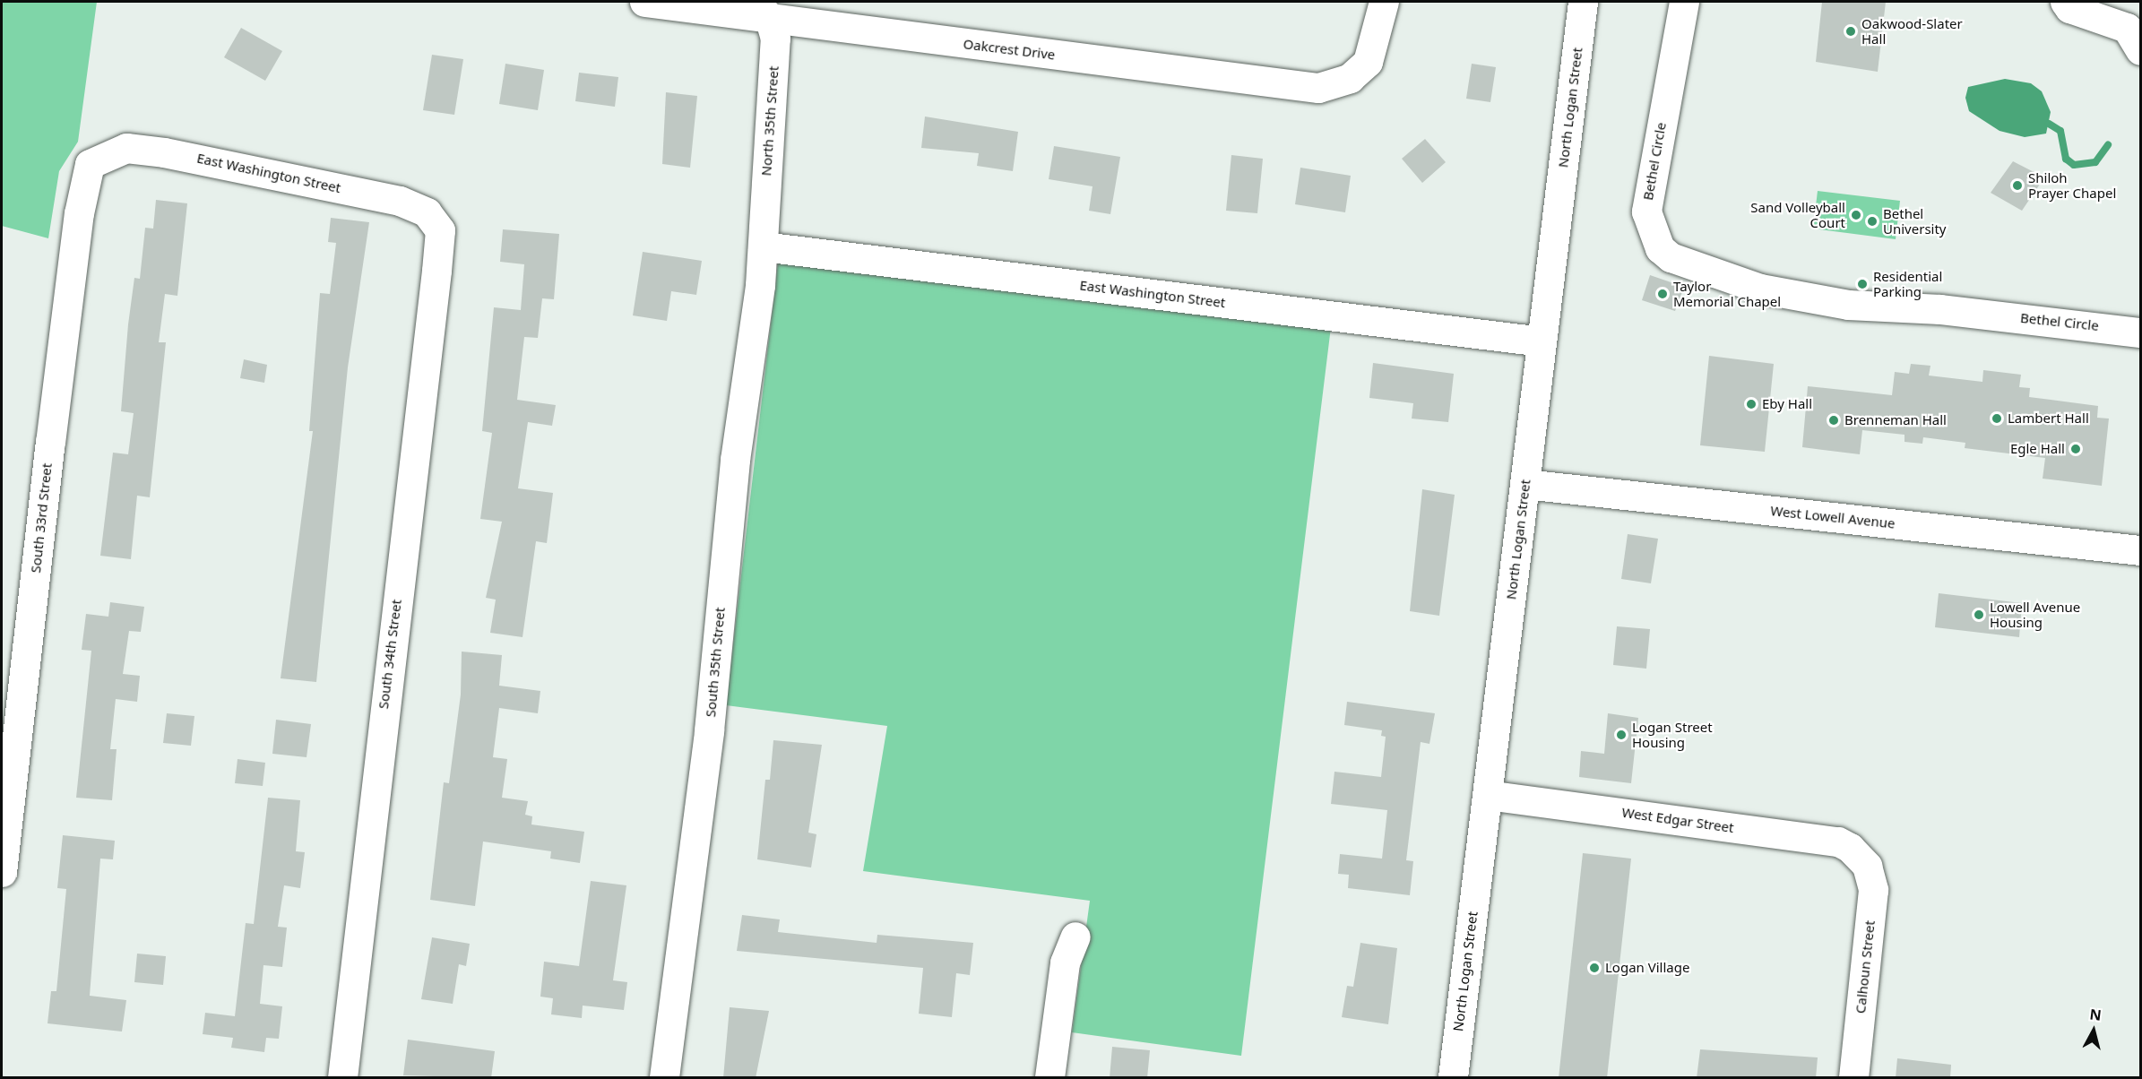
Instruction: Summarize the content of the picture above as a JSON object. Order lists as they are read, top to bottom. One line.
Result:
{"streets":{"street":["Oakcrest Drive","North Logan Street","North 35th Street","Bethel Circle","East Washington Street","West Lowell Avenue","South 33rd Street","South 34th Street","South 35th Street","West Edgar Street","Calhoun Street"]},"crossings":[["Oakcrest Drive","North 35th Street"],["North Logan Street","East Washington Street"],["North Logan Street","West Lowell Avenue"],["North Logan Street","West Edgar Street"],["North 35th Street","East Washington Street"],["North 35th Street","South 35th Street"],["East Washington Street","South 33rd Street"],["East Washington Street","South 34th Street"],["East Washington Street","South 35th Street"],["West Edgar Street","Calhoun Street"]],"places":["Oakwood-Slater Hall","Shiloh Prayer Chapel","Sand Volleyball Court","Bethel University","Residential Parking","Taylor Memorial Chapel","Eby Hall","Lambert Hall","Brenneman Hall","Egle Hall","Lowell Avenue Housing","Logan Street Housing","Logan Village"],"north":"top"}
